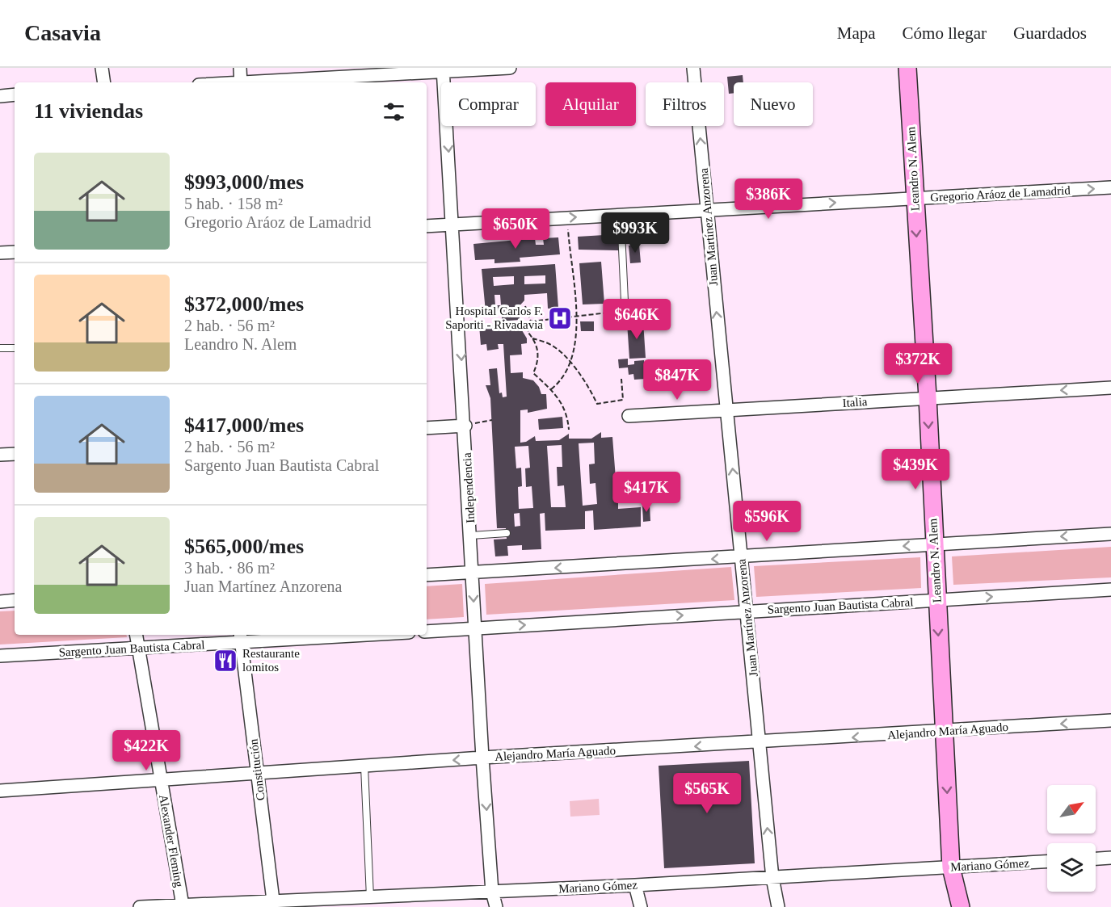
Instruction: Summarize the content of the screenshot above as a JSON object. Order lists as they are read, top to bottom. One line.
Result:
{"streets":{"street":["Leandro N. Alem","Gregorio Aráoz de Lamadrid","Juan Martínez Anzorena","Italia","Independencia","Sargento Juan Bautista Cabral","Alejandro María Aguado","Constitución","Alexander Fleming","Mariano Gómez"]},"crossings":[["Leandro N. Alem","Gregorio Aráoz de Lamadrid"],["Leandro N. Alem","Italia"],["Leandro N. Alem","Sargento Juan Bautista Cabral"],["Leandro N. Alem","Alejandro María Aguado"],["Leandro N. Alem","Mariano Gómez"],["Gregorio Aráoz de Lamadrid","Juan Martínez Anzorena"],["Gregorio Aráoz de Lamadrid","Independencia"],["Juan Martínez Anzorena","Italia"],["Juan Martínez Anzorena","Sargento Juan Bautista Cabral"],["Juan Martínez Anzorena","Alejandro María Aguado"],["Juan Martínez Anzorena","Mariano Gómez"],["Independencia","Sargento Juan Bautista Cabral"],["Independencia","Alejandro María Aguado"],["Independencia","Mariano Gómez"],["Sargento Juan Bautista Cabral","Constitución"],["Sargento Juan Bautista Cabral","Alexander Fleming"],["Alejandro María Aguado","Constitución"],["Alejandro María Aguado","Alexander Fleming"],["Constitución","Mariano Gómez"],["Alexander Fleming","Mariano Gómez"]],"one_way":["Leandro N. Alem","Gregorio Aráoz de Lamadrid","Juan Martínez Anzorena","Italia","Independencia","Alejandro María Aguado"],"places":{"hospital":["Hospital Carlos F. Saporiti - Rivadavia"],"restaurant":["Restaurante lomitos"]},"north":"top right","page":{"header":"Casavia","nav":["Mapa","Cómo llegar","Guardados"],"chip":["Comprar","Alquilar","Filtros","Nuevo"],"heading":"11 viviendas","list":[{"name":"$993,000/mes","note":"5 hab. · 158 m² · Gregorio Aráoz de Lamadrid"},{"name":"$372,000/mes","note":"2 hab. · 56 m² · Leandro N. Alem"},{"name":"$417,000/mes","note":"2 hab. · 56 m² · Sargento Juan Bautista Cabral"},{"name":"$565,000/mes","note":"3 hab. · 86 m² · Juan Martínez Anzorena"}],"price":["$386K","$650K","$993K","$646K","$372K","$847K","$439K","$417K","$596K","$422K","$565K"]}}
